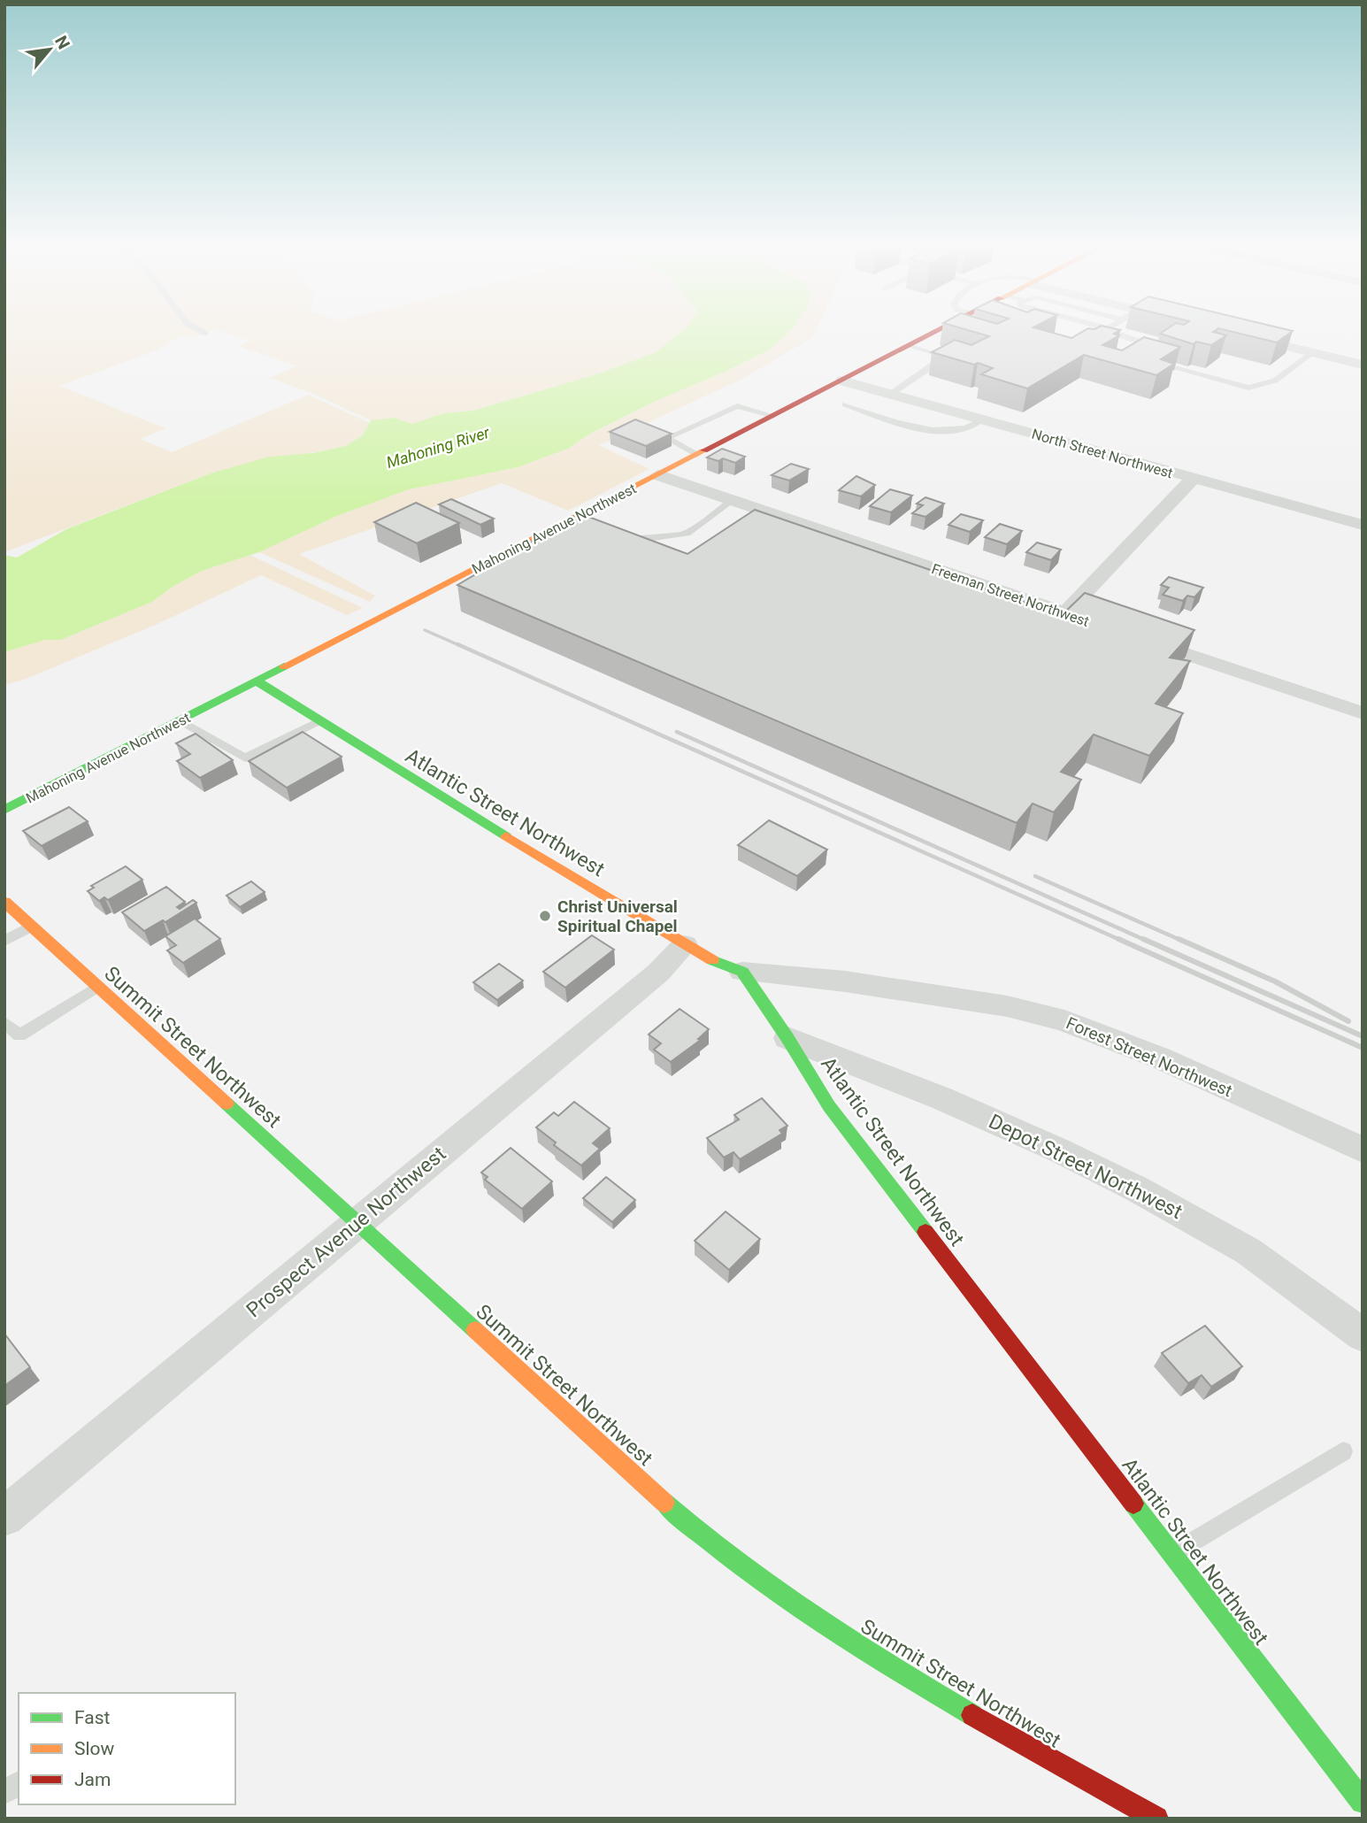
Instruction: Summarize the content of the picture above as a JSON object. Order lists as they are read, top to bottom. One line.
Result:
{"streets":{"street":["North Street Northwest","Mahoning Avenue Northwest","Freeman Street Northwest","Atlantic Street Northwest","Summit Street Northwest","Forest Street Northwest","Depot Street Northwest","Prospect Avenue Northwest"]},"crossings":[["North Street Northwest","Mahoning Avenue Northwest"],["Mahoning Avenue Northwest","Freeman Street Northwest"],["Mahoning Avenue Northwest","Atlantic Street Northwest"],["Atlantic Street Northwest","Forest Street Northwest"],["Atlantic Street Northwest","Depot Street Northwest"],["Atlantic Street Northwest","Prospect Avenue Northwest"],["Summit Street Northwest","Prospect Avenue Northwest"]],"water":["Mahoning River"],"places":["Christ Universal Spiritual Chapel"],"legend":["Fast","Slow","Jam"],"north":"top right"}
